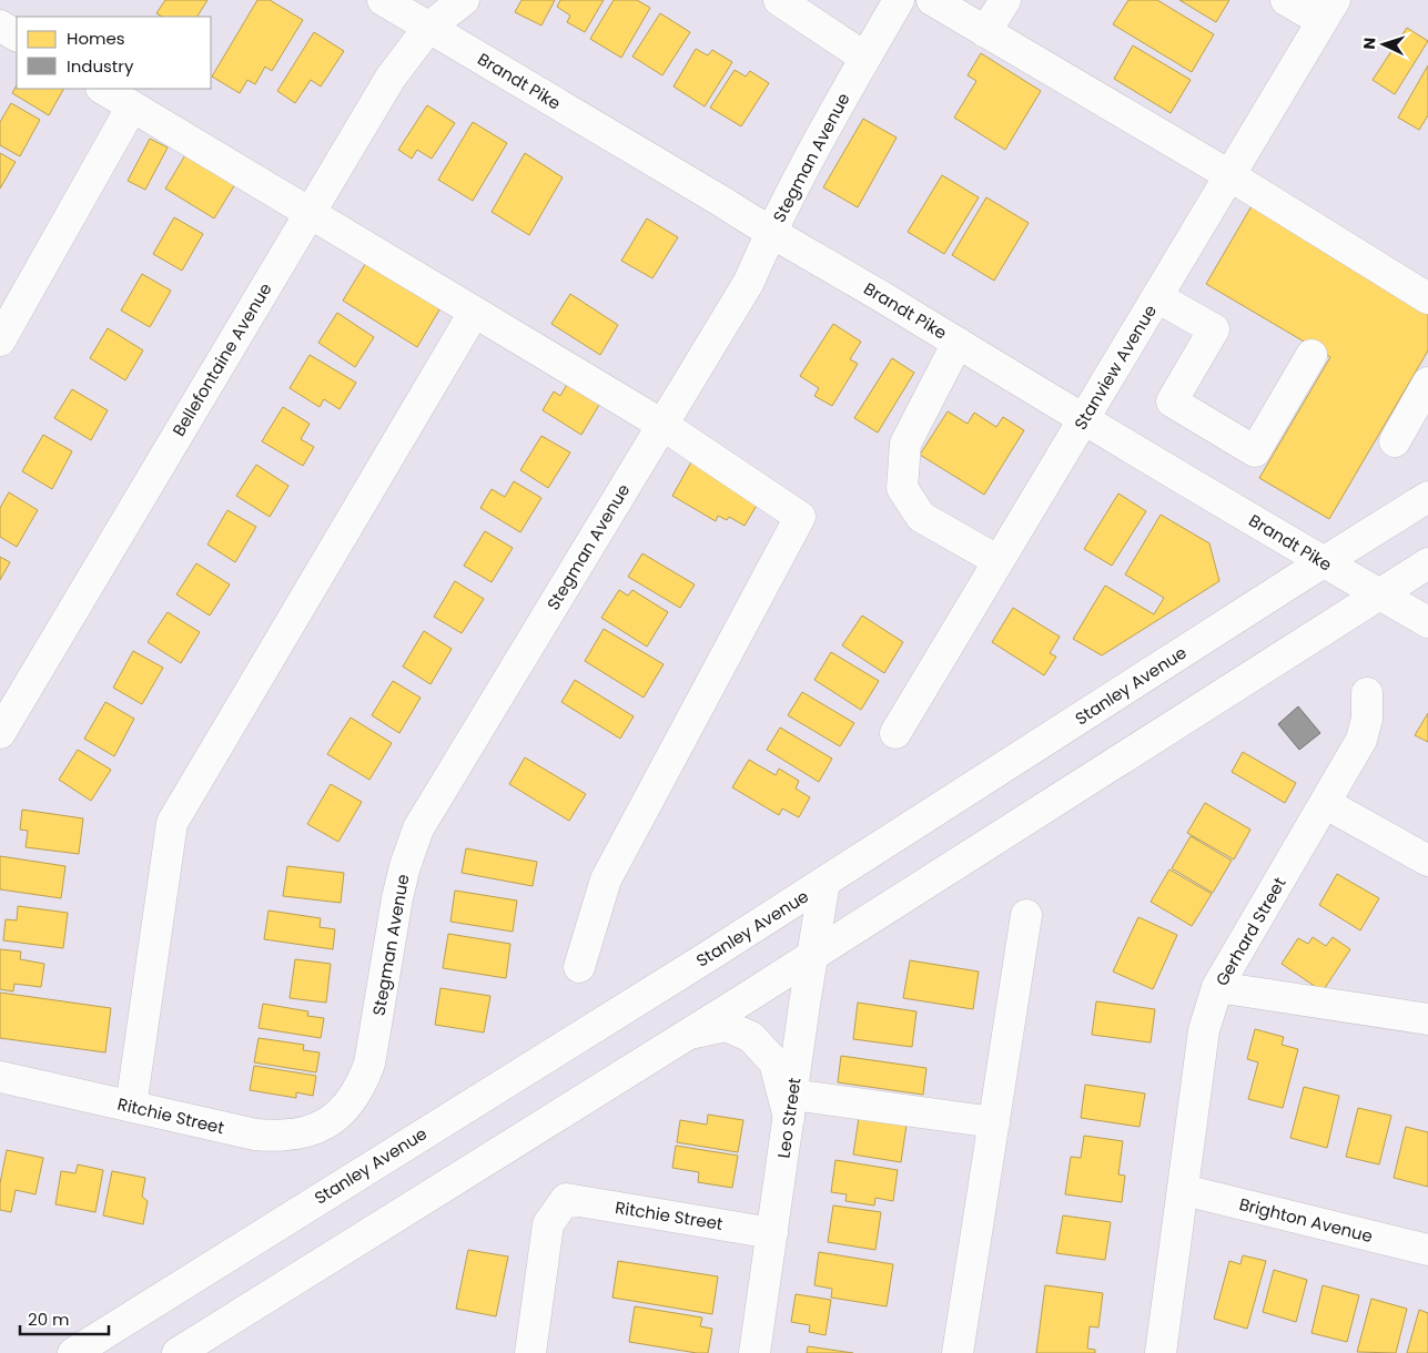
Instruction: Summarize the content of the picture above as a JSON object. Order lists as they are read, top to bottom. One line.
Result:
{"streets":{"street":["Brandt Pike","Stegman Avenue","Bellefontaine Avenue","Stanview Avenue","Stanley Avenue","Gerhard Street","Ritchie Street","Leo Street","Brighton Avenue"]},"crossings":[["Brandt Pike","Stegman Avenue"],["Brandt Pike","Bellefontaine Avenue"],["Brandt Pike","Stanview Avenue"],["Brandt Pike","Stanley Avenue"],["Stegman Avenue","Ritchie Street"],["Stanley Avenue","Leo Street"],["Gerhard Street","Brighton Avenue"],["Ritchie Street","Leo Street"]],"legend":["Homes","Industry"],"scale_bar":"20 m","north":"left"}
